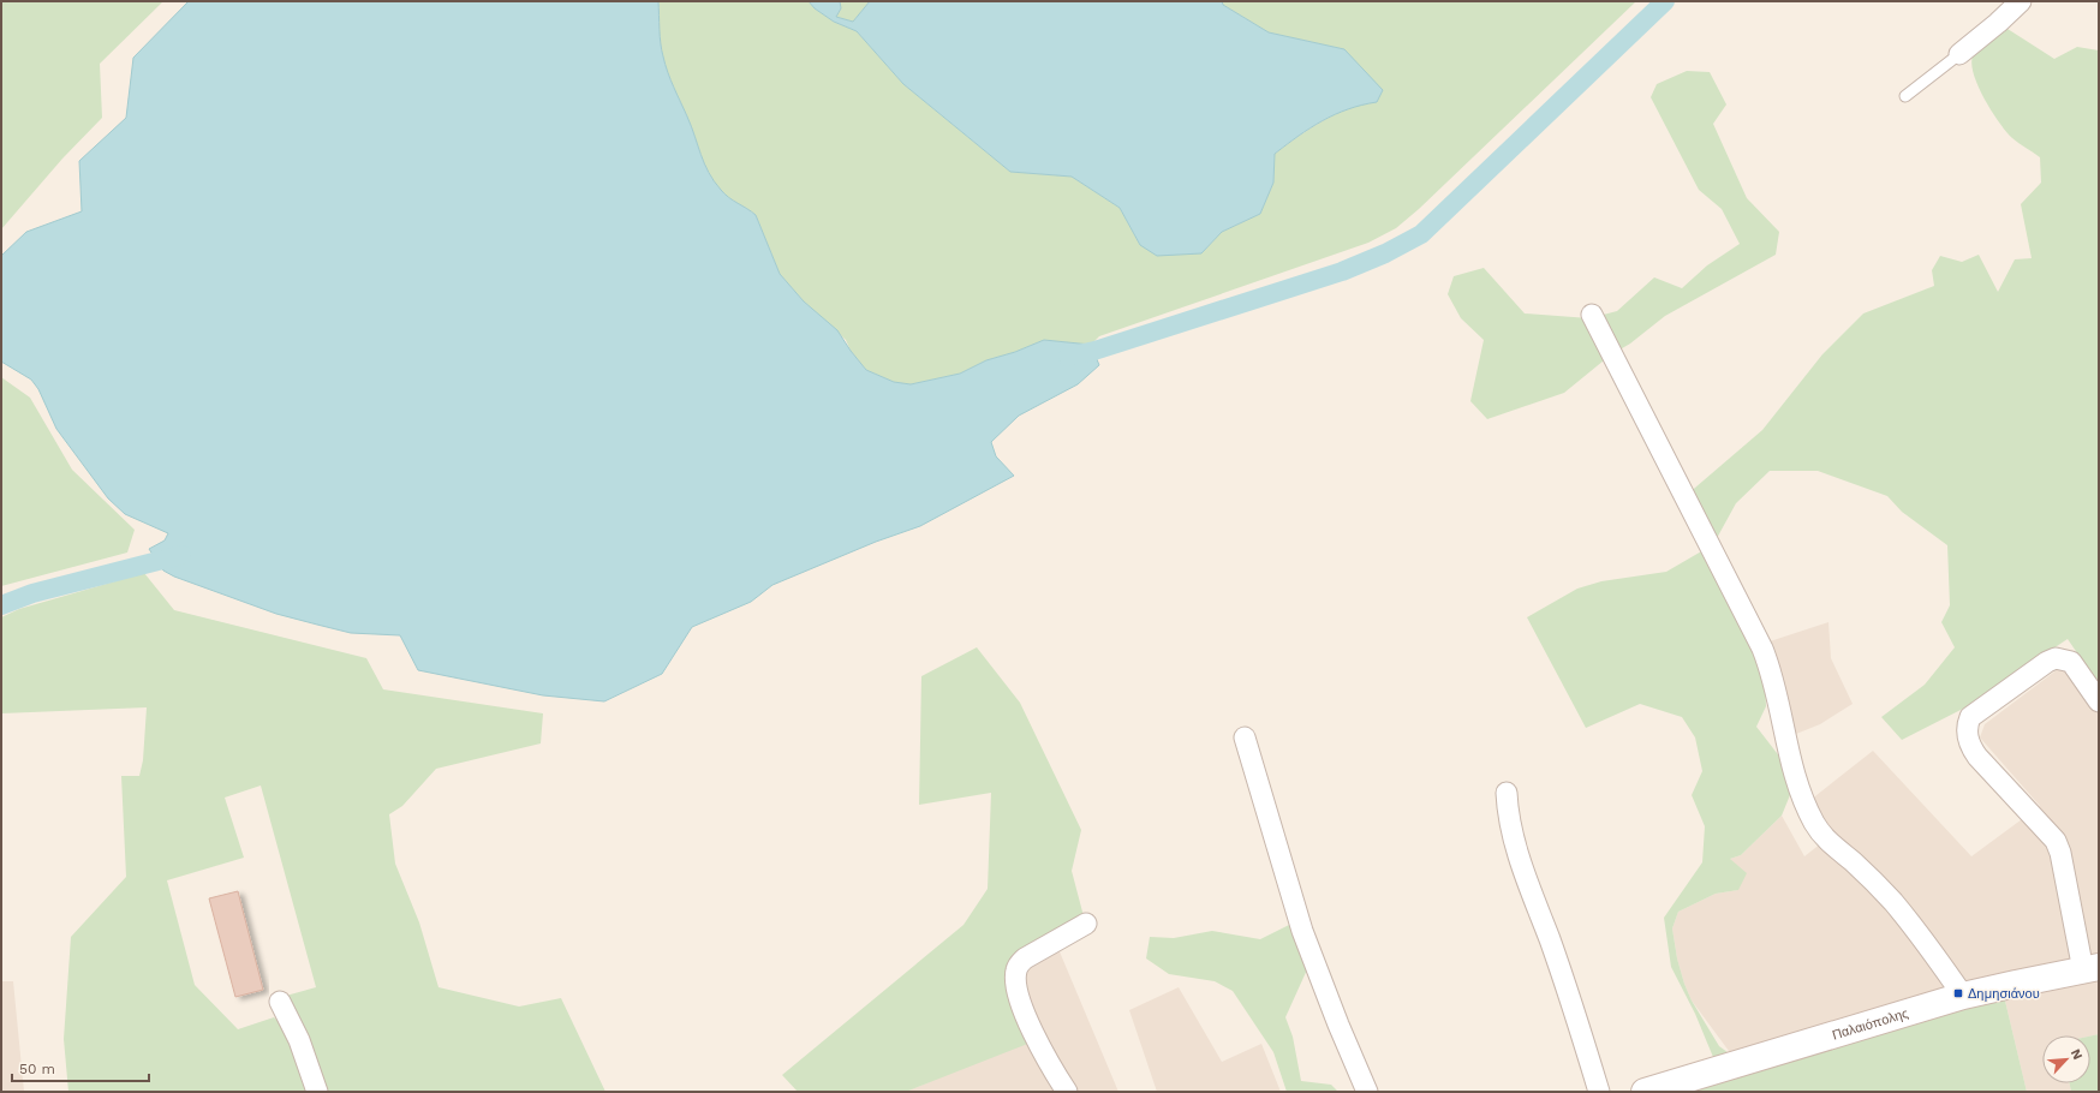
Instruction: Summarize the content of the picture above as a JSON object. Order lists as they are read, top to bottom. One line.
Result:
{"streets":{"main road":["Παλαιόπολης"]},"places":{"transit":["Δημησιάνου"]},"scale_bar":"50 m","north":"top right"}
